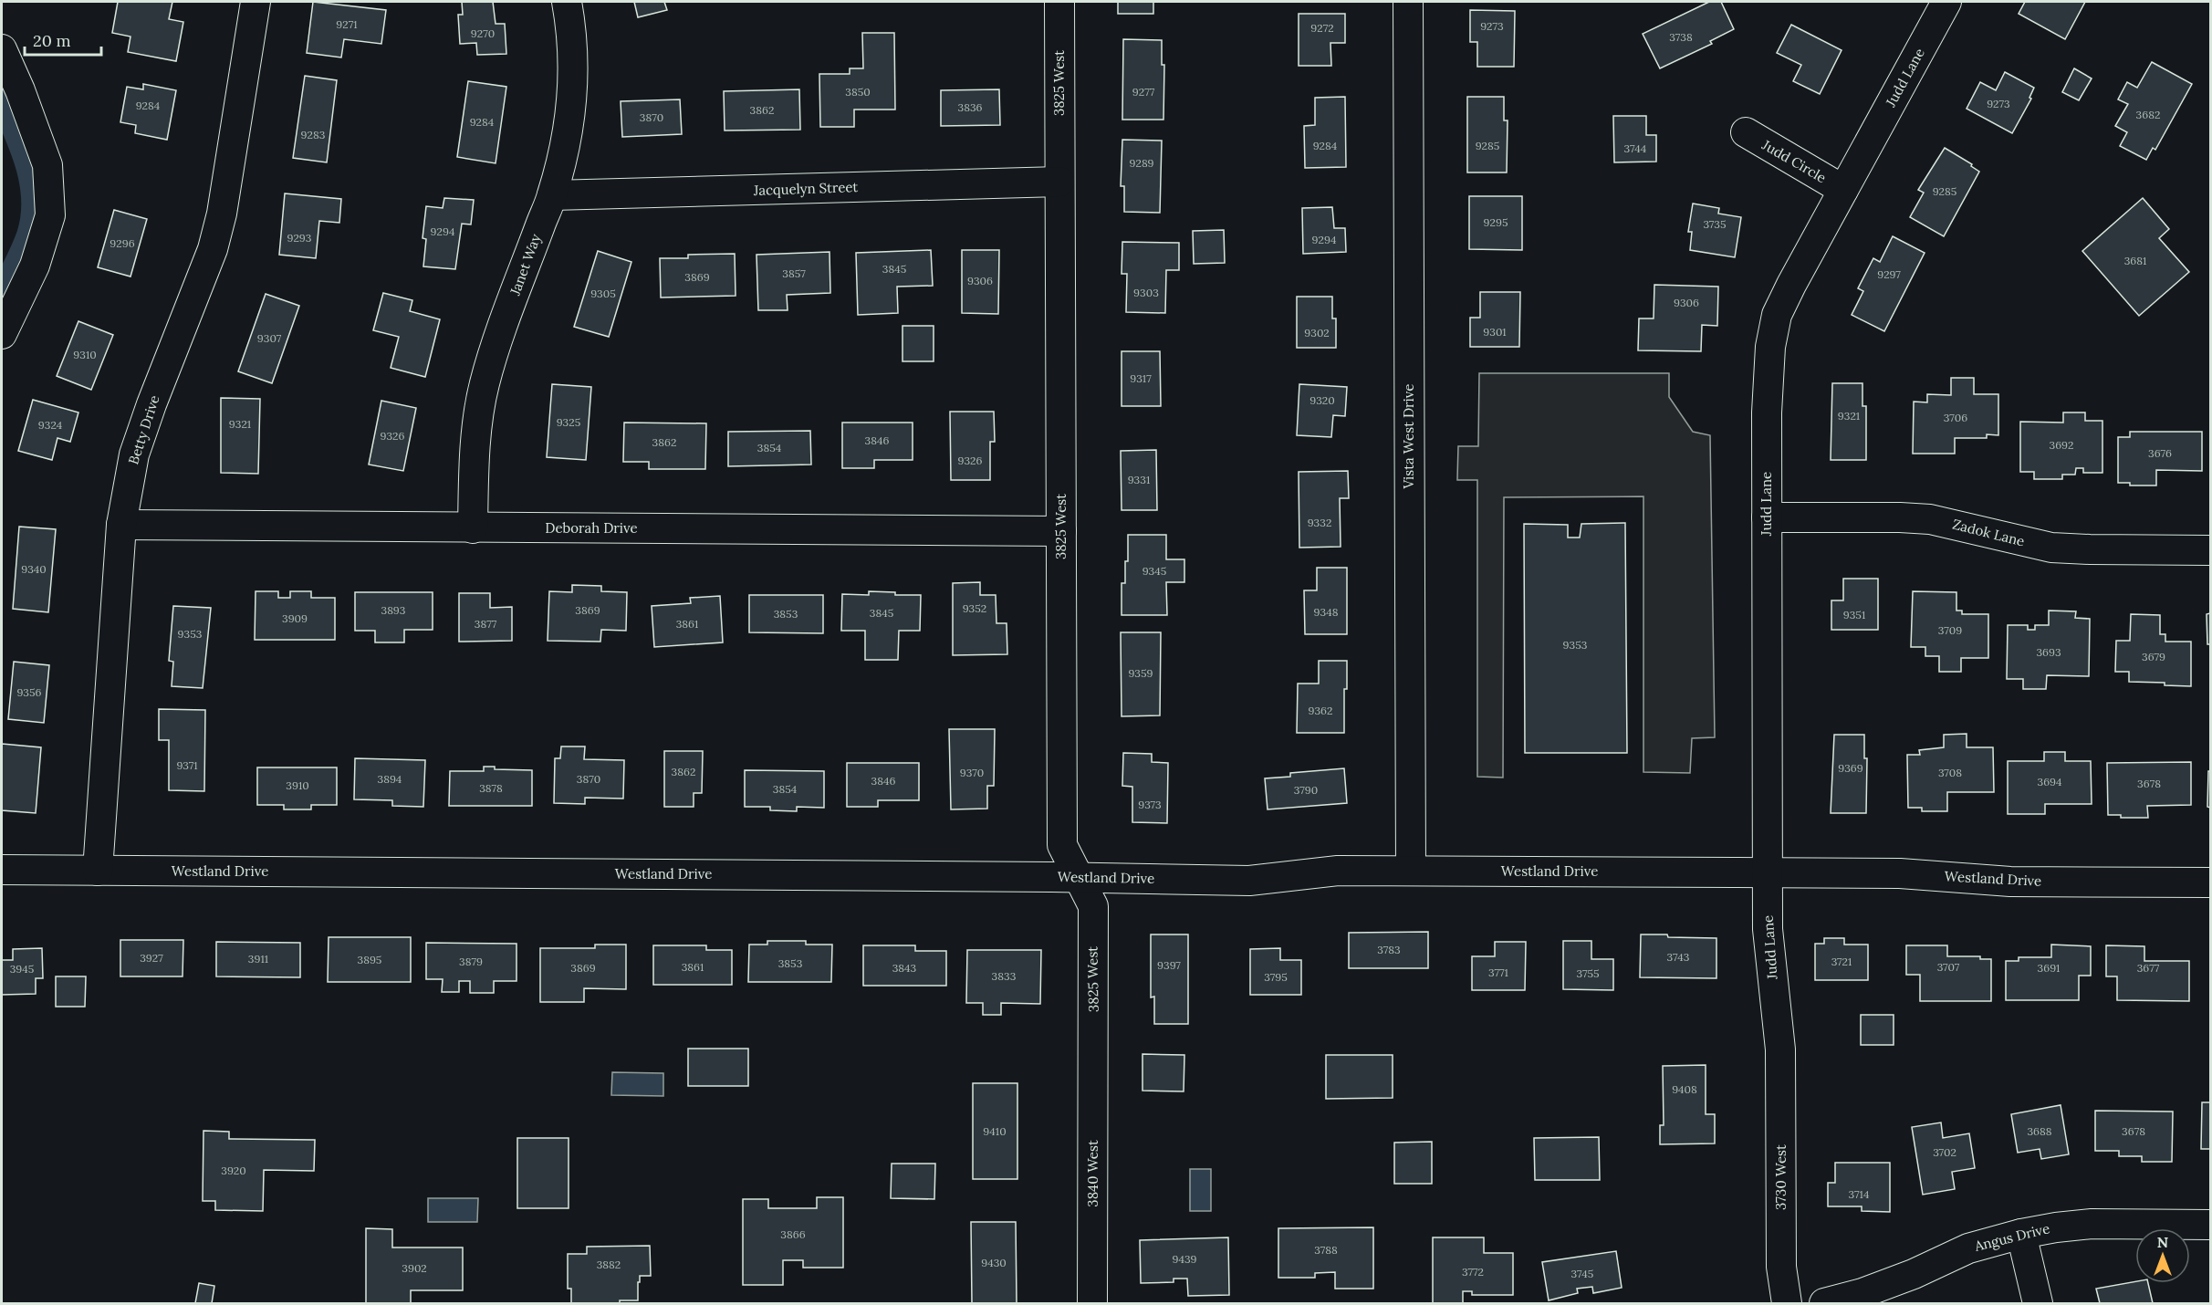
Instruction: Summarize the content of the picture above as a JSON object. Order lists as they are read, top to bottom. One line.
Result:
{"streets":{"street":["Judd Lane","3825 West","Judd Circle","Jacquelyn Street","Janet Way","Betty Drive","Vista West Drive","Deborah Drive","Zadok Lane","Westland Drive","3840 West","3730 West","Angus Drive"]},"crossings":[["Judd Lane","Judd Circle"],["Judd Lane","Zadok Lane"],["Judd Lane","Westland Drive"],["Judd Lane","3730 West"],["3825 West","Jacquelyn Street"],["3825 West","Deborah Drive"],["3825 West","Westland Drive"],["3825 West","3840 West"],["Jacquelyn Street","Janet Way"],["Janet Way","Deborah Drive"],["Betty Drive","Deborah Drive"],["Betty Drive","Westland Drive"],["Vista West Drive","Westland Drive"]],"house_numbers":["9271","9273","9272","9270","3738","3850","9277","9273","9284","3836","3862","3682","3870","9284","9283","9284","9285","3744","9289","9285","9295","3735","9294","9293","9294","9296","3681","3845","3857","9297","3869","9306","9303","9305","9306","9301","9302","9307","9310","9317","9320","9321","3706","9325","9321","9324","9326","3846","3862","3692","3854","3676","9326","9331","9332","9340","9345","9352","3893","3869","9348","3845","3853","9351","3909","3877","3861","3709","9353","9353","3693","3679","9359","9356","9362","9371","9369","3862","9370","3708","3894","3870","3846","3694","3678","3910","3878","3854","3790","9373","3783","3743","3927","3911","3895","3879","3721","3853","9397","3861","3707","3869","3843","3691","3677","3945","3771","3755","3833","3795","9408","9410","3688","3678","3702","3920","3714","3866","3788","9439","9430","3882","3902","3772","3745"],"scale_bar":"20 m","north":"top"}
